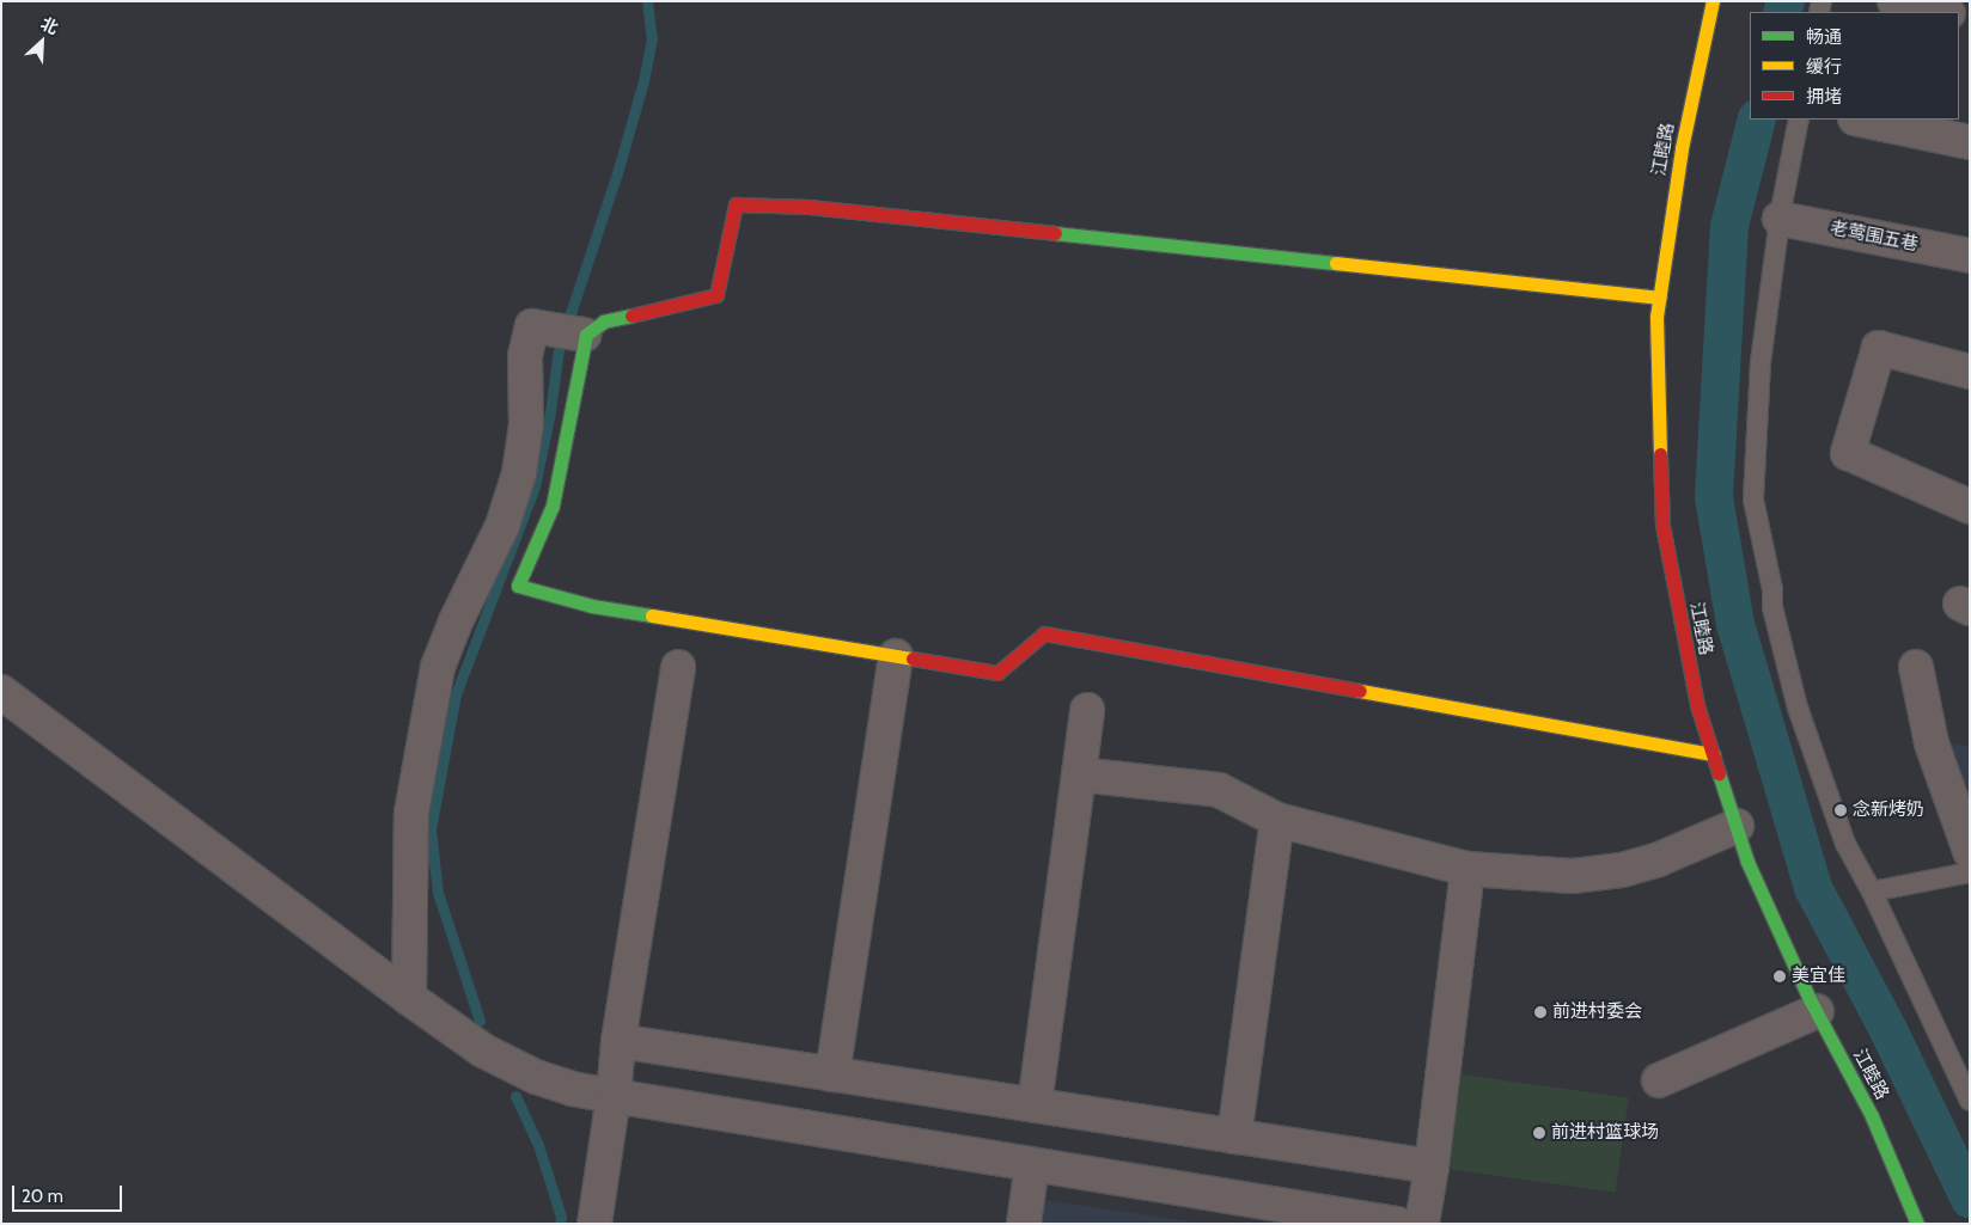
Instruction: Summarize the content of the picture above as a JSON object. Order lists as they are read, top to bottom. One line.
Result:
{"streets":{"street":["江睦路","老莺围五巷"]},"places":["念新烤奶","美宜佳","前进村委会","前进村篮球场"],"legend":["畅通","缓行","拥堵"],"scale_bar":"20 m","north":"top right"}
